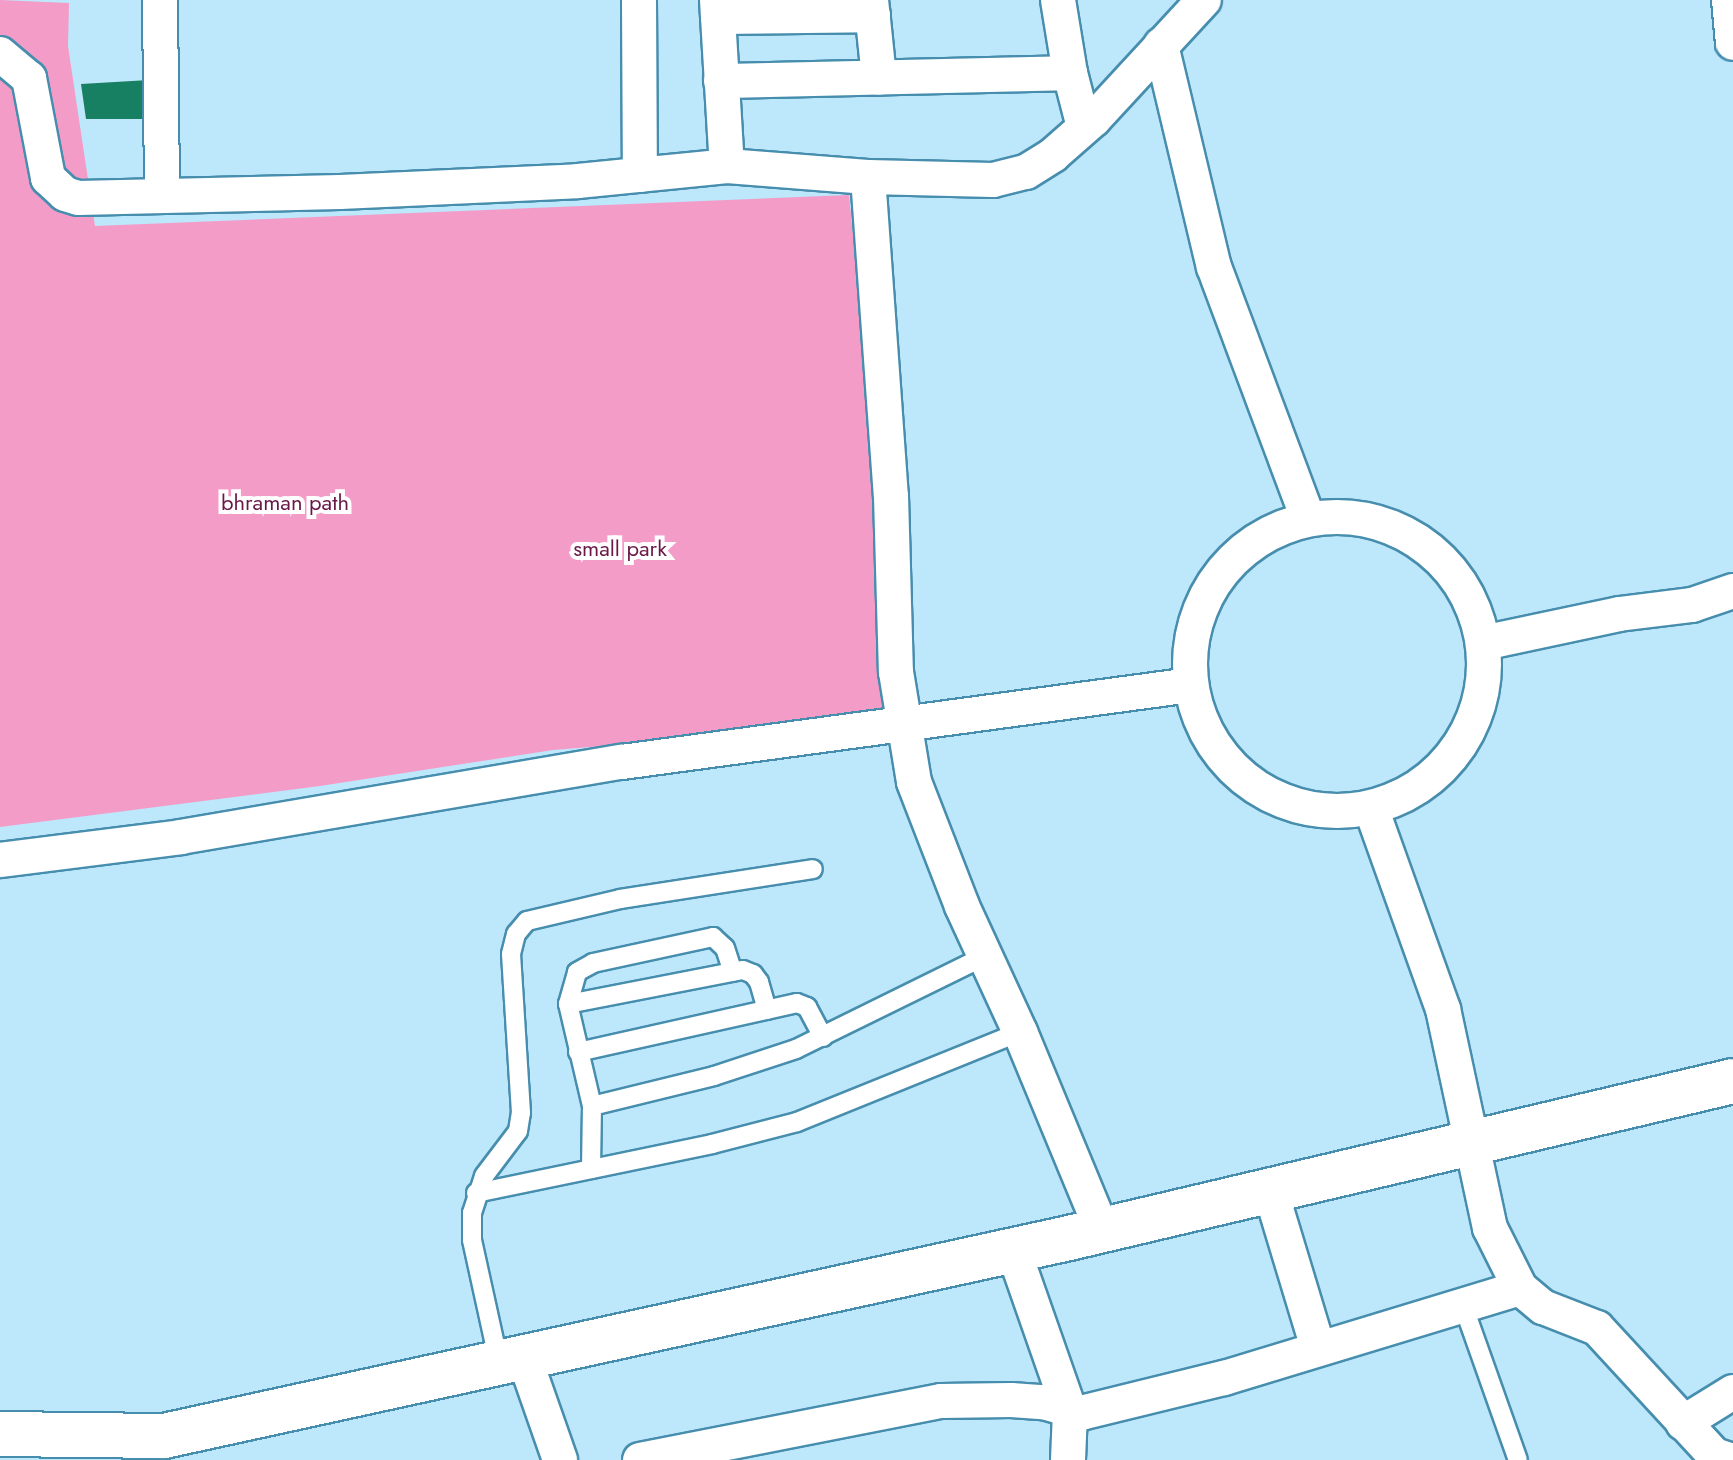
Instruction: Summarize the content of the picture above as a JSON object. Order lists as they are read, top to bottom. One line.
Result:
{"parks":["bhraman path","small park"]}
